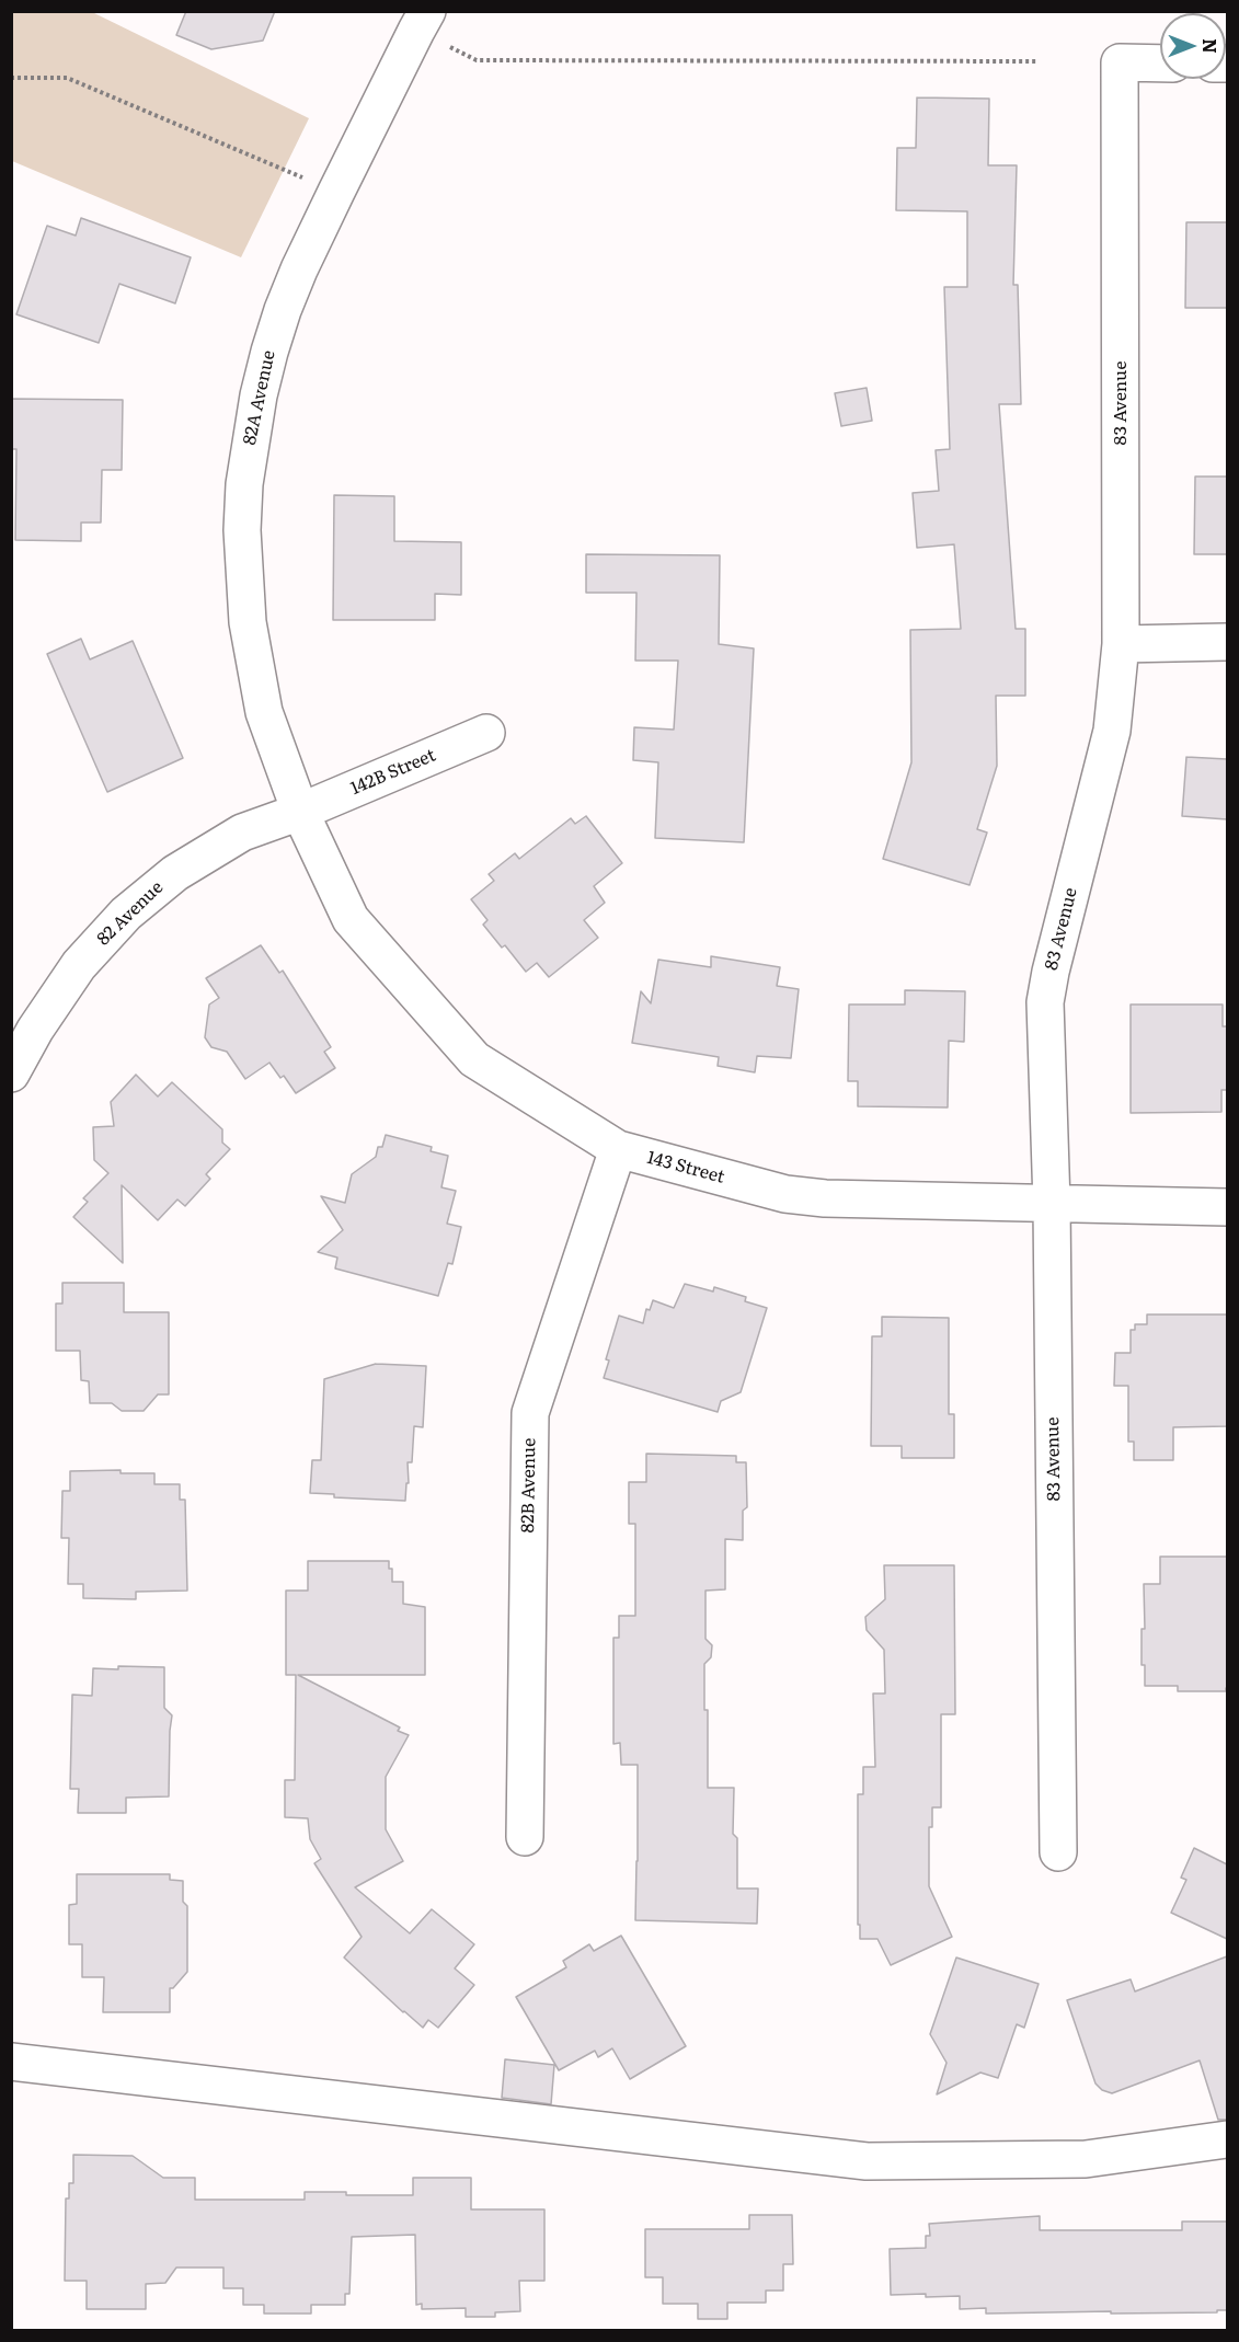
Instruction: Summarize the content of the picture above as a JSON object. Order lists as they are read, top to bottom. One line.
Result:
{"streets":{"street":["82A Avenue","83 Avenue","142B Street","82 Avenue","143 Street","82B Avenue"]},"crossings":[["82A Avenue","142B Street"],["82A Avenue","82 Avenue"],["82A Avenue","143 Street"],["83 Avenue","143 Street"],["142B Street","82 Avenue"],["142B Street","143 Street"],["82 Avenue","143 Street"],["143 Street","82B Avenue"]],"north":"right"}
